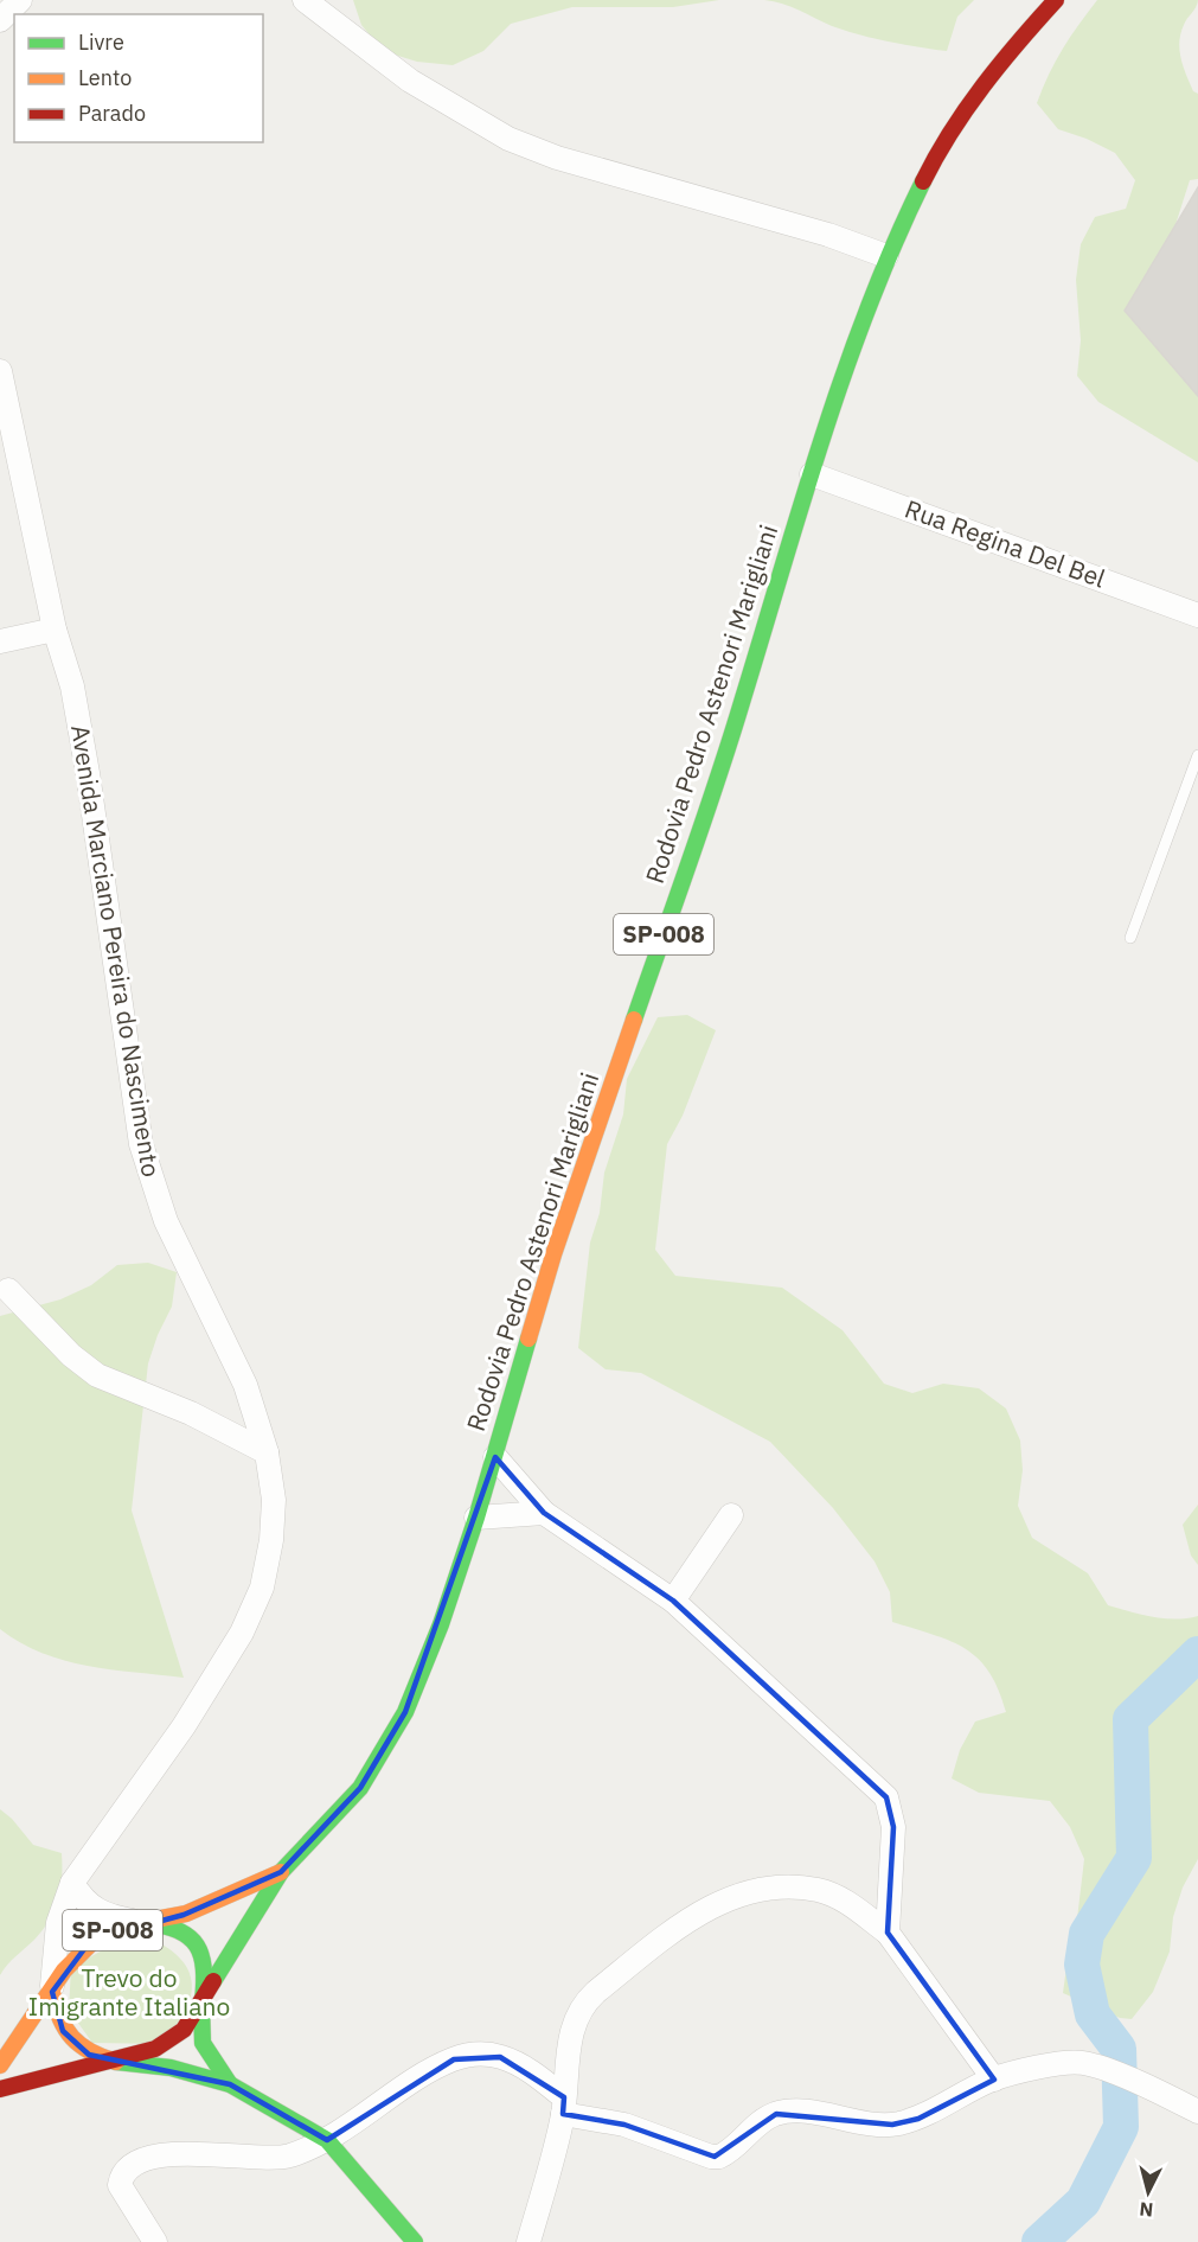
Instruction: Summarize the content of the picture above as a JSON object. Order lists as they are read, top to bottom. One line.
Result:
{"streets":{"main road":["Rodovia Pedro Astenori Marigliani","SP-008"],"street":["Rua Regina Del Bel","Avenida Marciano Pereira do Nascimento"]},"crossings":[["Rua Regina Del Bel","Rodovia Pedro Astenori Marigliani"],["Rodovia Pedro Astenori Marigliani","Avenida Marciano Pereira do Nascimento"]],"parks":["Trevo do Imigrante Italiano"],"legend":["Livre","Lento","Parado"],"north":"bottom"}
